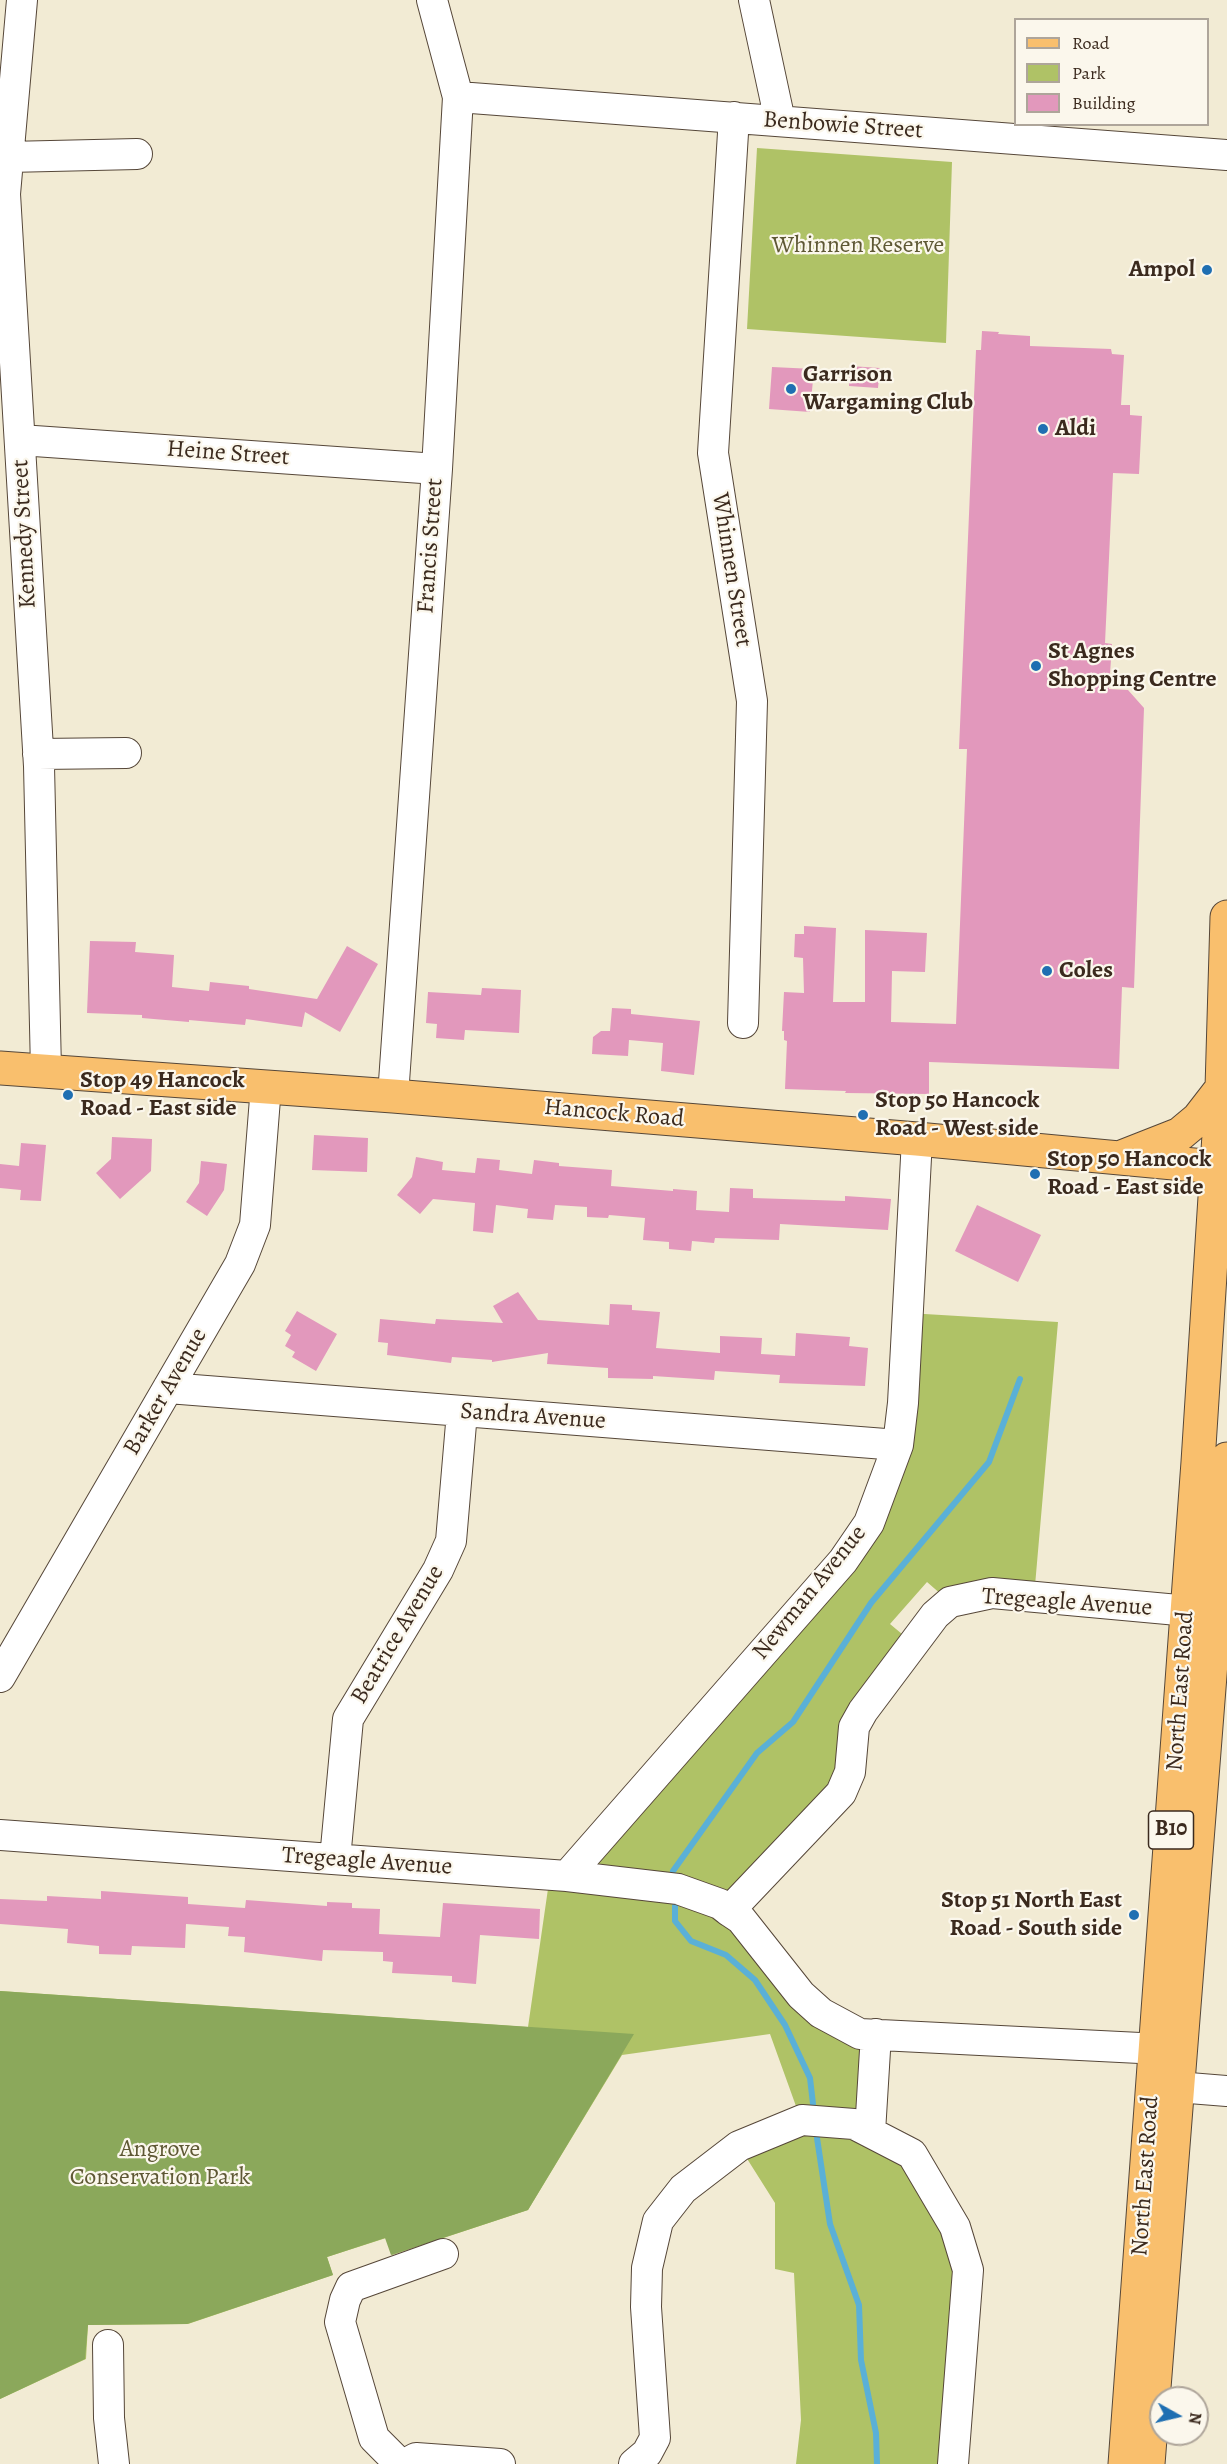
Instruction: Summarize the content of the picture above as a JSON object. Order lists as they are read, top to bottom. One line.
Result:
{"streets":{"main road":["Hancock Road","North East Road","B10"],"street":["Benbowie Street","Heine Street","Kennedy Street","Francis Street","Whinnen Street","Barker Avenue","Sandra Avenue","Newman Avenue","Tregeagle Avenue","Beatrice Avenue"]},"crossings":[["Benbowie Street","Francis Street"],["Benbowie Street","Whinnen Street"],["Heine Street","Kennedy Street"],["Heine Street","Francis Street"],["Kennedy Street","Hancock Road"],["Francis Street","Hancock Road"],["Hancock Road","Barker Avenue"],["Hancock Road","Newman Avenue"],["Hancock Road","North East Road"],["Barker Avenue","Sandra Avenue"],["Sandra Avenue","Newman Avenue"],["Sandra Avenue","Beatrice Avenue"],["Newman Avenue","Tregeagle Avenue"],["Tregeagle Avenue","Beatrice Avenue"],["Tregeagle Avenue","North East Road"]],"parks":["Whinnen Reserve","Angrove Conservation Park"],"places":["Ampol","Garrison Wargaming Club","Aldi","St Agnes Shopping Centre","Coles","Stop 49 Hancock Road - East side","Stop 50 Hancock Road - West side","Stop 50 Hancock Road - East side","Stop 51 North East Road - South side"],"legend":["Road","Park","Building"],"north":"right"}
